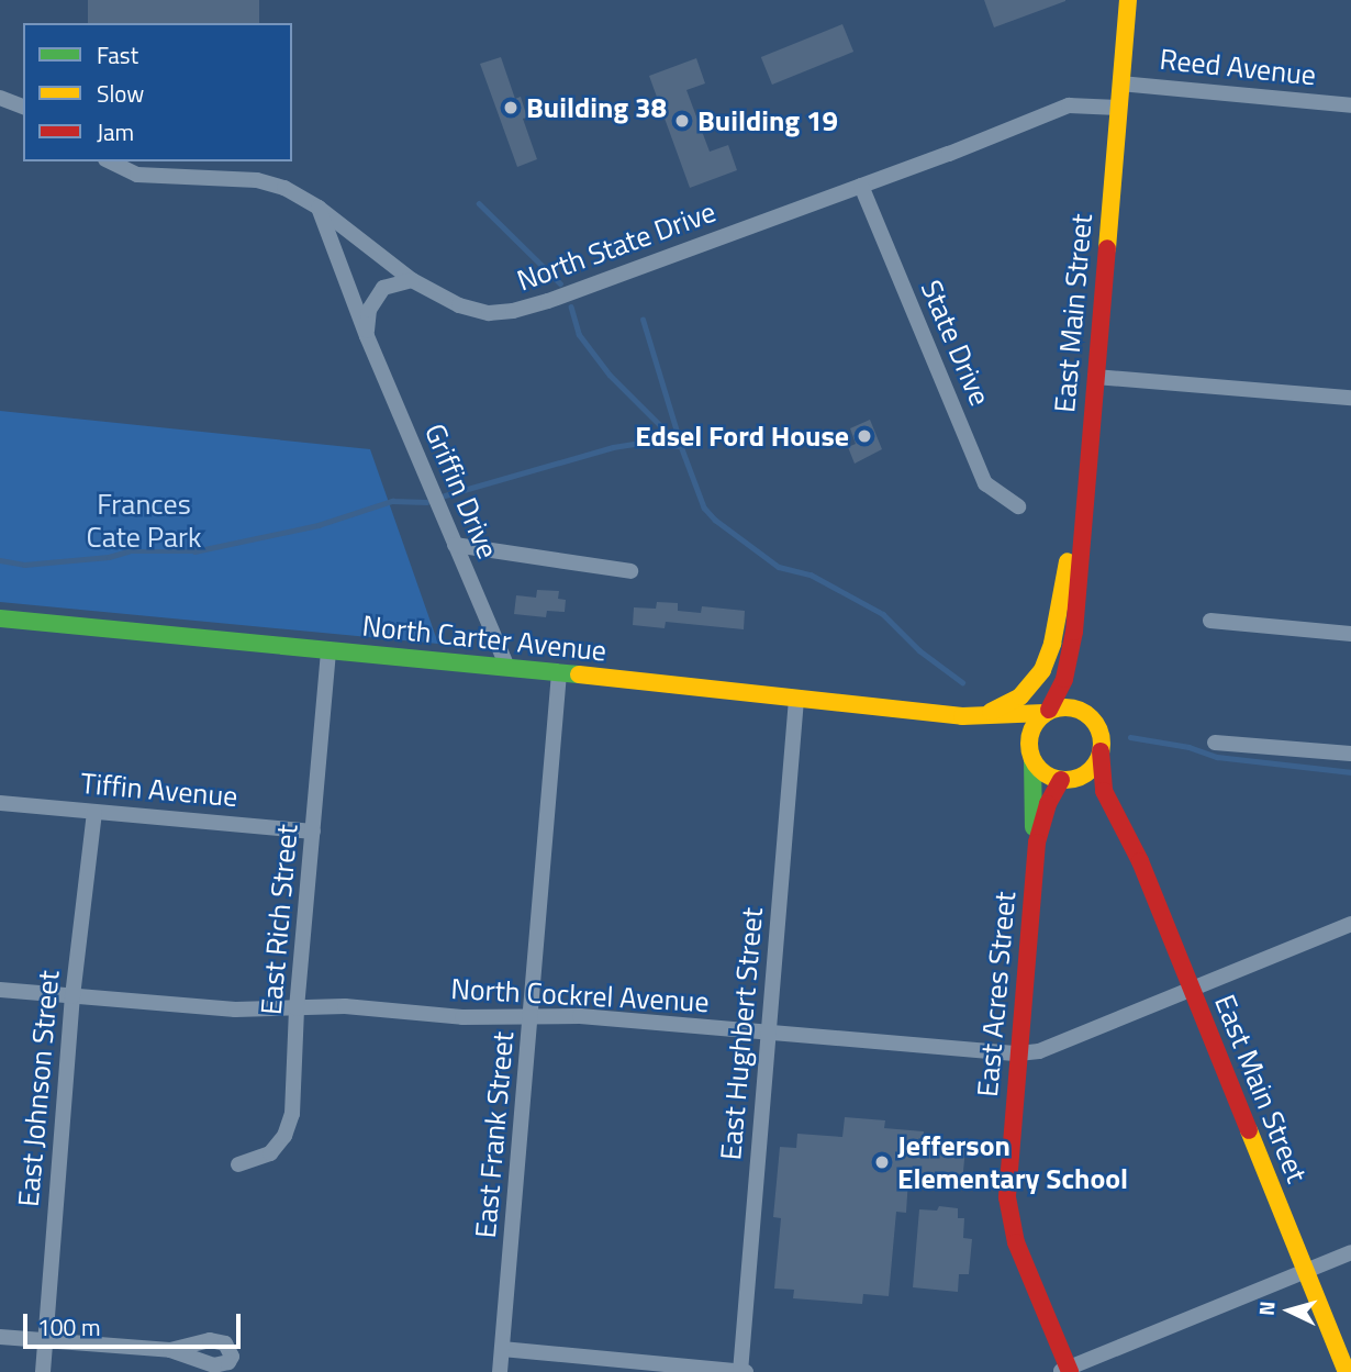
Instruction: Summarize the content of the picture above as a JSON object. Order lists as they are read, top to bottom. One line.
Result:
{"streets":{"street":["Reed Avenue","North State Drive","East Main Street","State Drive","Griffin Drive","North Carter Avenue","Tiffin Avenue","East Rich Street","East Acres Street","North Cockrel Avenue","East Hughbert Street","East Johnson Street","East Frank Street"]},"crossings":[["Reed Avenue","East Main Street"],["North State Drive","East Main Street"],["North State Drive","State Drive"],["North State Drive","Griffin Drive"],["East Main Street","North Carter Avenue"],["East Main Street","East Acres Street"],["East Main Street","North Cockrel Avenue"],["Griffin Drive","North Carter Avenue"],["North Carter Avenue","East Rich Street"],["North Carter Avenue","East Acres Street"],["North Carter Avenue","East Hughbert Street"],["North Carter Avenue","East Frank Street"],["Tiffin Avenue","East Rich Street"],["Tiffin Avenue","East Johnson Street"],["East Rich Street","North Cockrel Avenue"],["East Acres Street","North Cockrel Avenue"],["North Cockrel Avenue","East Hughbert Street"],["North Cockrel Avenue","East Johnson Street"],["North Cockrel Avenue","East Frank Street"]],"parks":["Frances Cate Park"],"places":["Building 38","Building 19","Edsel Ford House","Jefferson Elementary School"],"legend":["Fast","Slow","Jam"],"scale_bar":"100 m","north":"left"}
